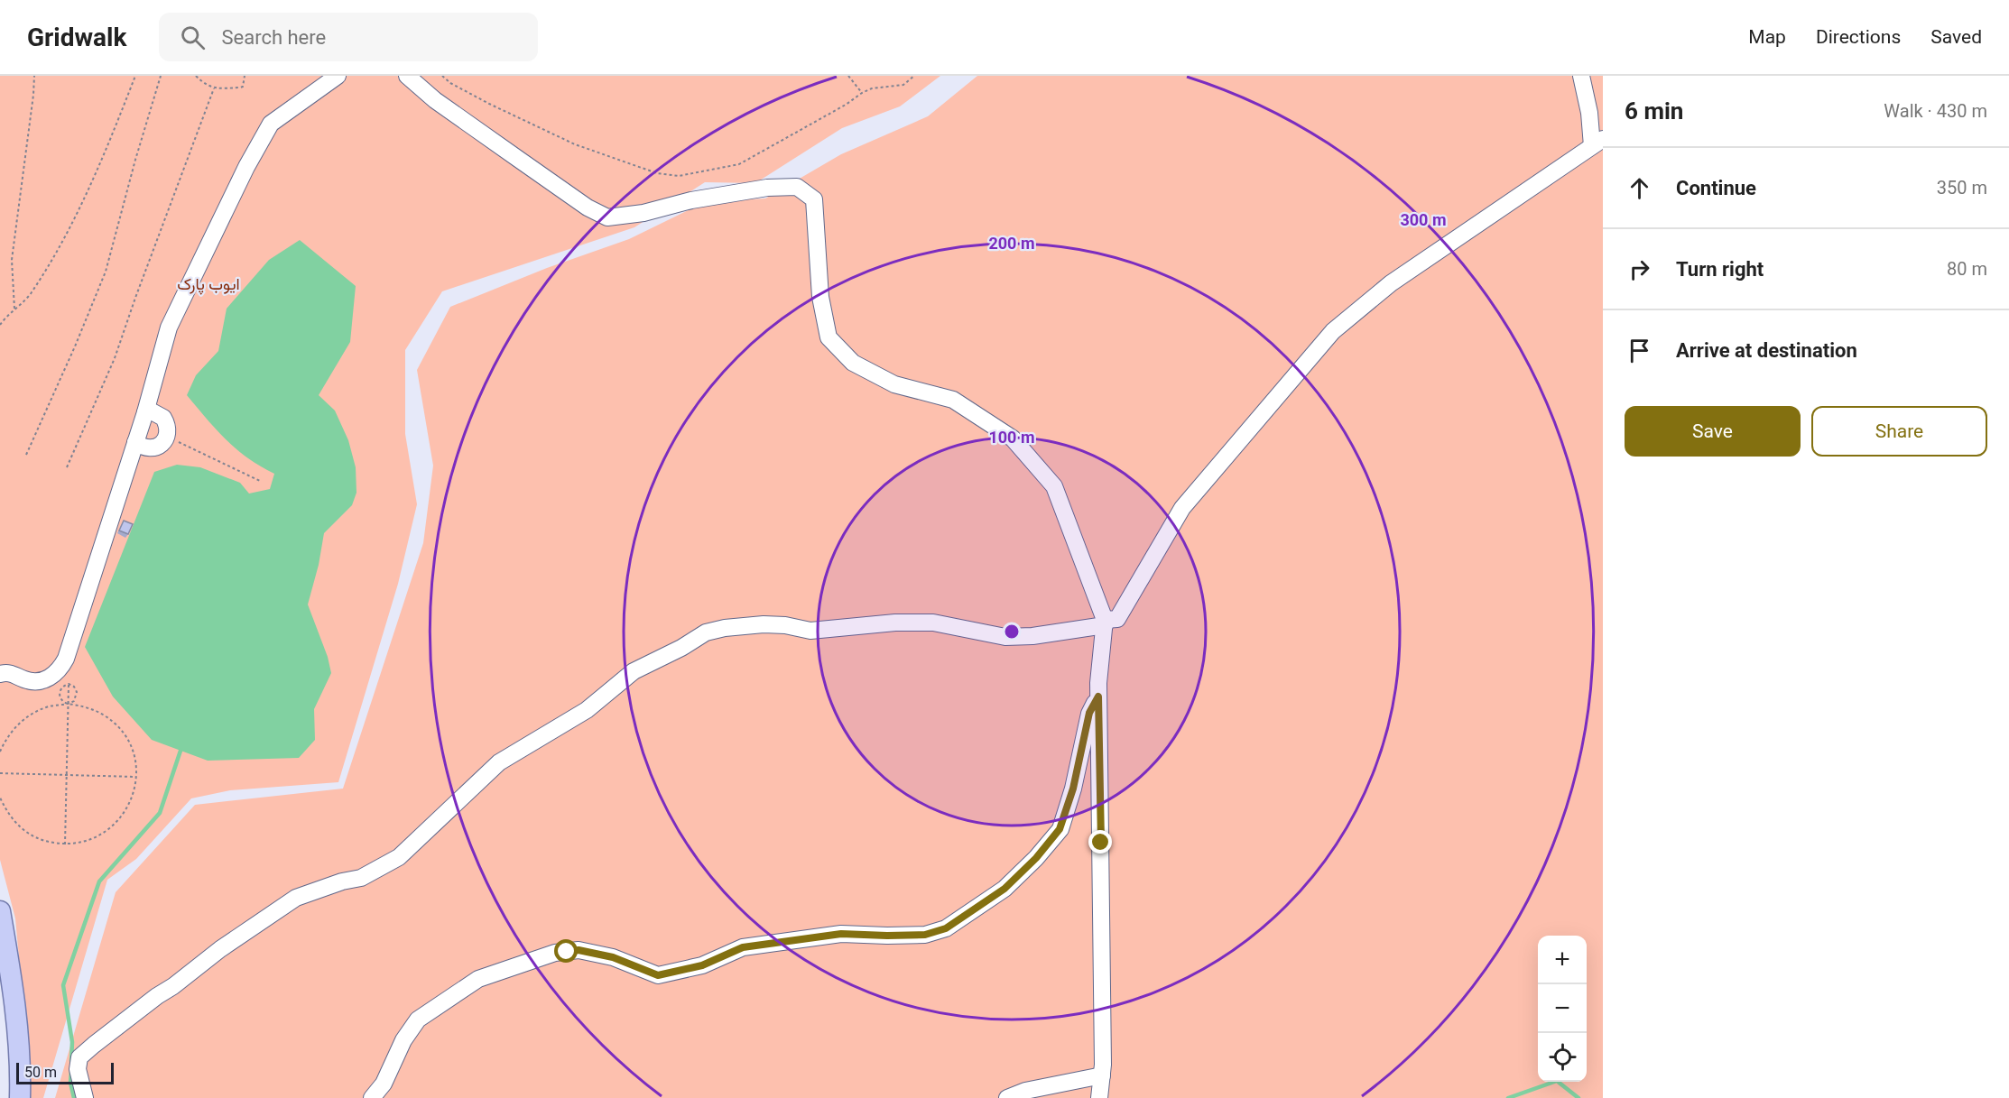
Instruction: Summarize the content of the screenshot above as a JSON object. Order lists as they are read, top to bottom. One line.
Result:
{"parks":["ایوب پارک"],"scale_bar":"50 m","page":{"header":"Gridwalk","search":"Search here","nav":["Map","Directions","Saved"],"heading":["6 min","Walk · 430 m"],"list":[["Continue","350 m"],["Turn right","80 m"],"Arrive at destination"],"buttons":["Save","Share"],"map_buttons":["+","−"],"scale":"50 m"},"rings":["300 m","200 m","100 m"]}
